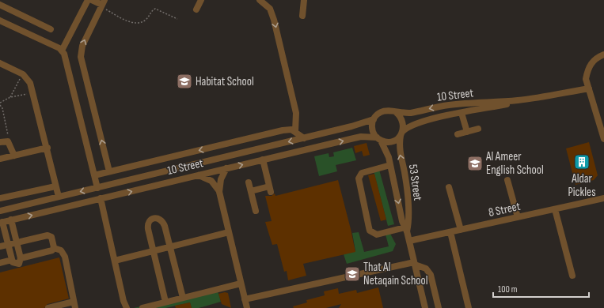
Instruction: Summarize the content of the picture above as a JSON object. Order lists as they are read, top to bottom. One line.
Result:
{"streets":{"street":["10 Street","53 Street","8 Street"]},"crossings":[["10 Street","53 Street"],["53 Street","8 Street"]],"places":{"school or university":["Habitat School","Al Ameer English School","That Al Netaqain School"],"building":["Aldar Pickles"]},"scale_bar":"100 m"}
